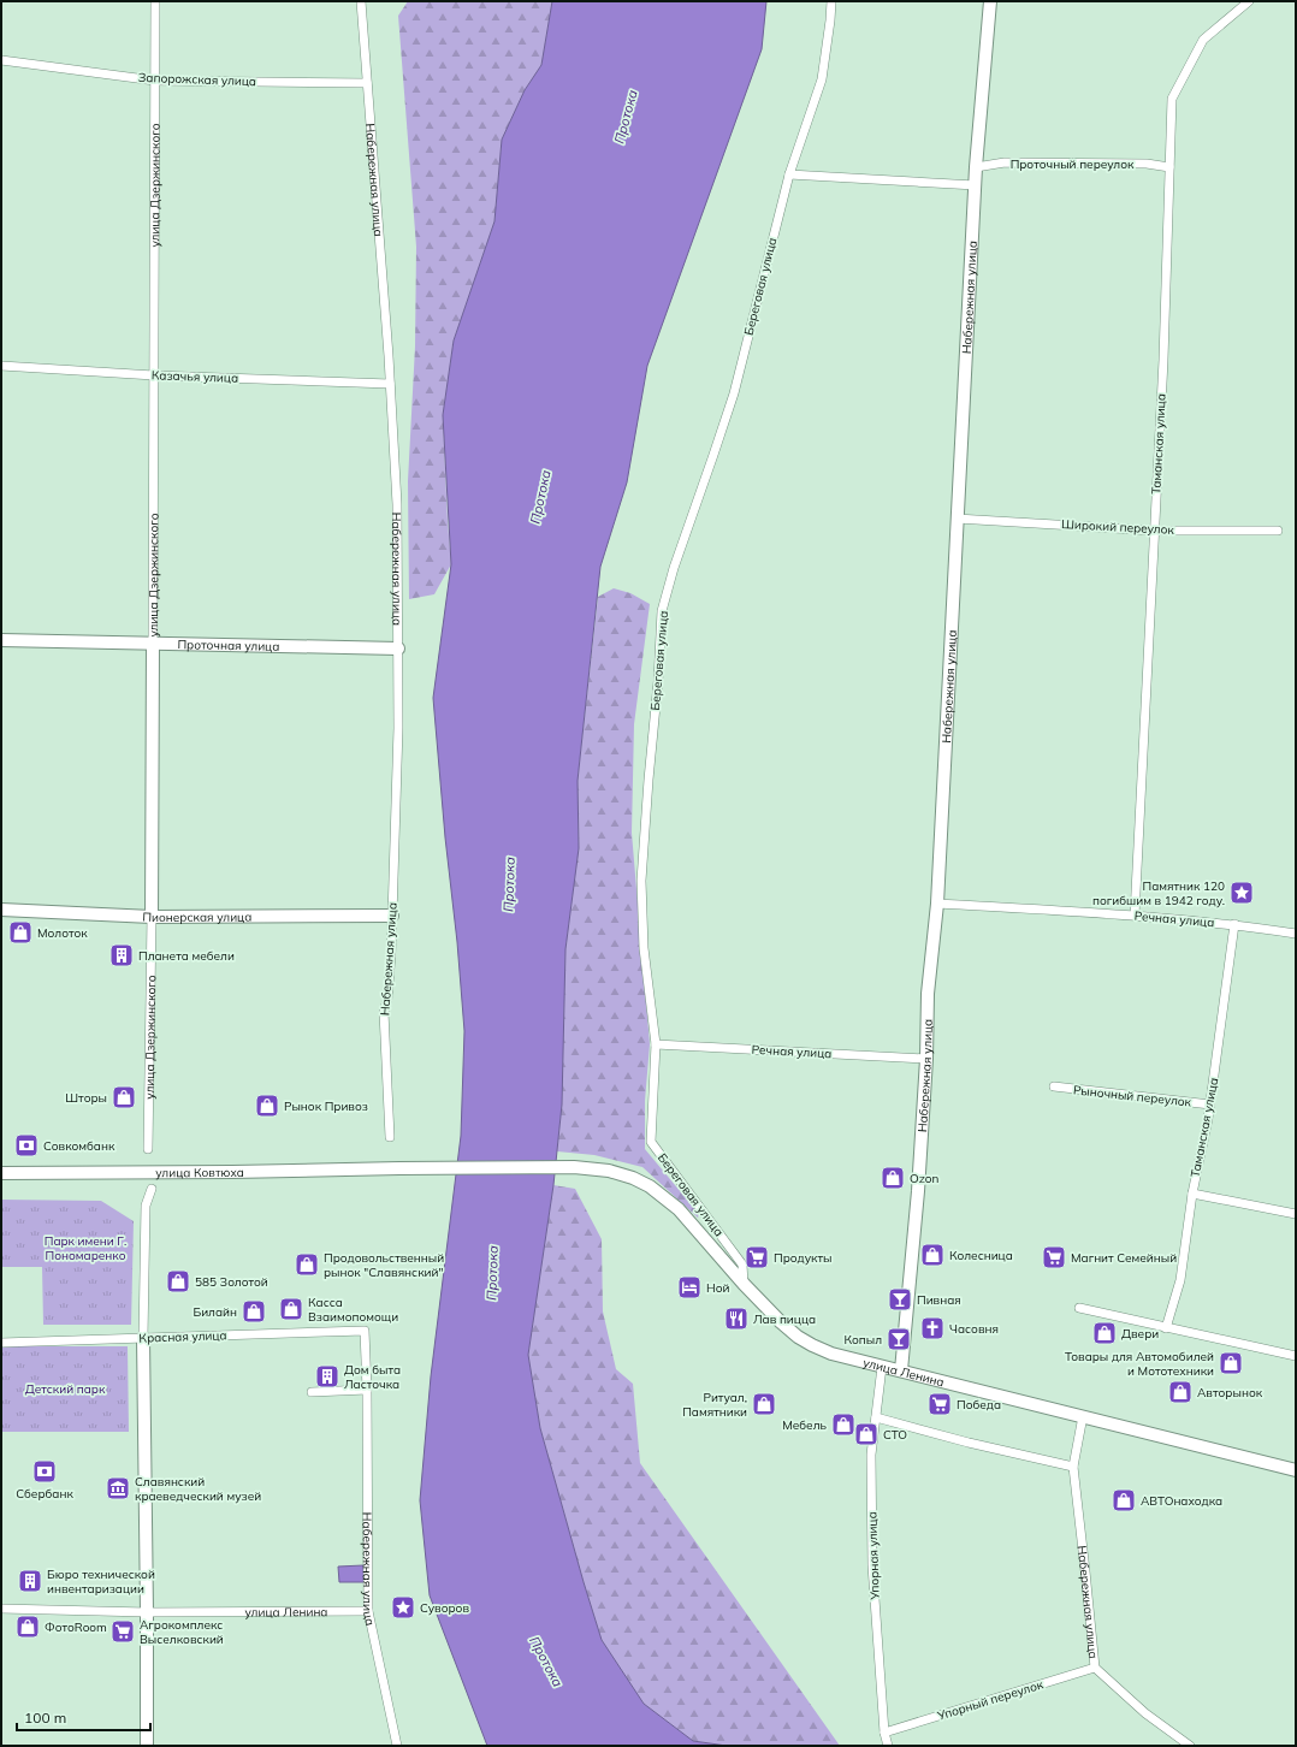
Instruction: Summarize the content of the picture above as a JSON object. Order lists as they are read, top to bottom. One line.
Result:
{"streets":{"street":["Запорожская улица","Проточный переулок","Набережная улица","улица Дзержинского","Береговая улица","Казачья улица","Таманская улица","Широкий переулок","Проточная улица","Пионерская улица","Речная улица","Рыночный переулок","улица Ковтюха","Красная улица","улица Ленина","Упорная улица","Упорный переулок"]},"crossings":[["Запорожская улица","Набережная улица"],["Запорожская улица","улица Дзержинского"],["Проточный переулок","Набережная улица"],["Проточный переулок","Таманская улица"],["Набережная улица","Казачья улица"],["Набережная улица","Широкий переулок"],["Набережная улица","Проточная улица"],["Набережная улица","Пионерская улица"],["Набережная улица","Речная улица"],["Набережная улица","Красная улица"],["Набережная улица","улица Ленина"],["Набережная улица","Упорный переулок"],["улица Дзержинского","Казачья улица"],["улица Дзержинского","Проточная улица"],["улица Дзержинского","Пионерская улица"],["Береговая улица","Речная улица"],["Береговая улица","улица Ленина"],["Таманская улица","Широкий переулок"],["Таманская улица","Речная улица"],["Таманская улица","Рыночный переулок"],["улица Ковтюха","улица Ленина"],["улица Ленина","Упорная улица"],["Упорная улица","Упорный переулок"]],"water":["Протока"],"parks":["Парк имени Г. Пономаренко","Детский парк"],"places":{"place":["Памятник 120 погибшим в 1942 году.","Суворов"],"shop":["Молоток","Шторы","Рынок Привоз","Ozon","Колесница","Продовольственный рынок \"Славянский\"","585 Золотой","Касса Взаимопомощи","Билайн","Двери","Товары для Автомобилей и Мототехники","Авторынок","Ритуал, Памятники","Мебель","СТО","АВТОнаходка","ФотоRoom"],"building":["Планета мебели","Дом быта Ласточка","Бюро технической инвентаризации"],"bank":["Совкомбанк","Сбербанк"],"supermarket":["Продукты","Магнит Семейный","Победа","Агрокомплекс Выселковский"],"hotel":["Ной"],"bar":["Пивная","Копыл"],"restaurant":["Лав пицца"],"church":["Часовня"],"museum":["Славянский краеведческий музей"]},"scale_bar":"100 m"}
